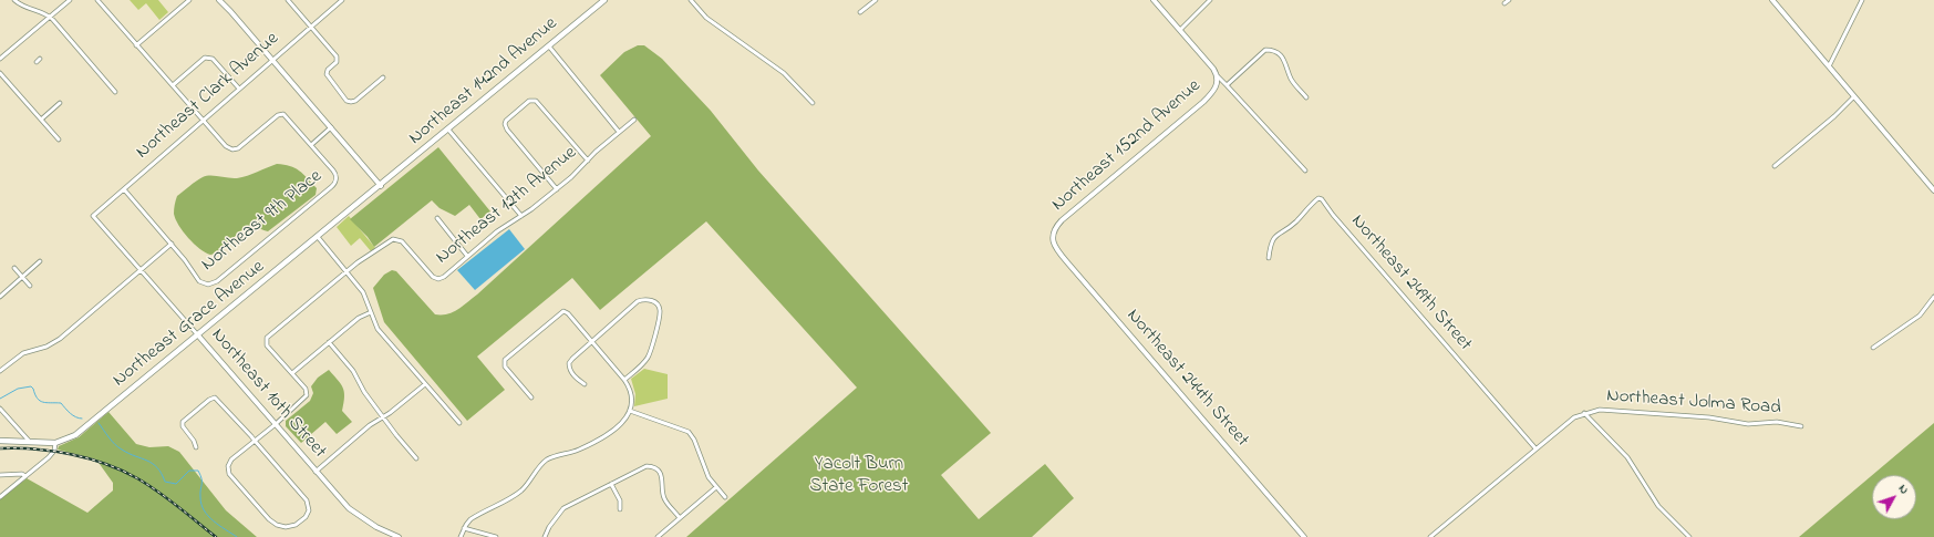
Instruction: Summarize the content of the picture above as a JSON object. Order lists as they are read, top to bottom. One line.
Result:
{"streets":{"main road":["Northeast 142nd Avenue","Northeast Grace Avenue"],"street":["Northeast Clark Avenue","Northeast 152nd Avenue","Northeast 12th Avenue","Northeast 9th Place","Northeast 249th Street","Northeast 244th Street","Northeast 10th Street","Northeast Jolma Road"]},"crossings":[["Northeast 142nd Avenue","Northeast Grace Avenue"],["Northeast Clark Avenue","Northeast 10th Street"],["Northeast 152nd Avenue","Northeast 244th Street"],["Northeast Grace Avenue","Northeast 10th Street"]],"parks":["Yacolt Burn State Forest"],"north":"top right"}
